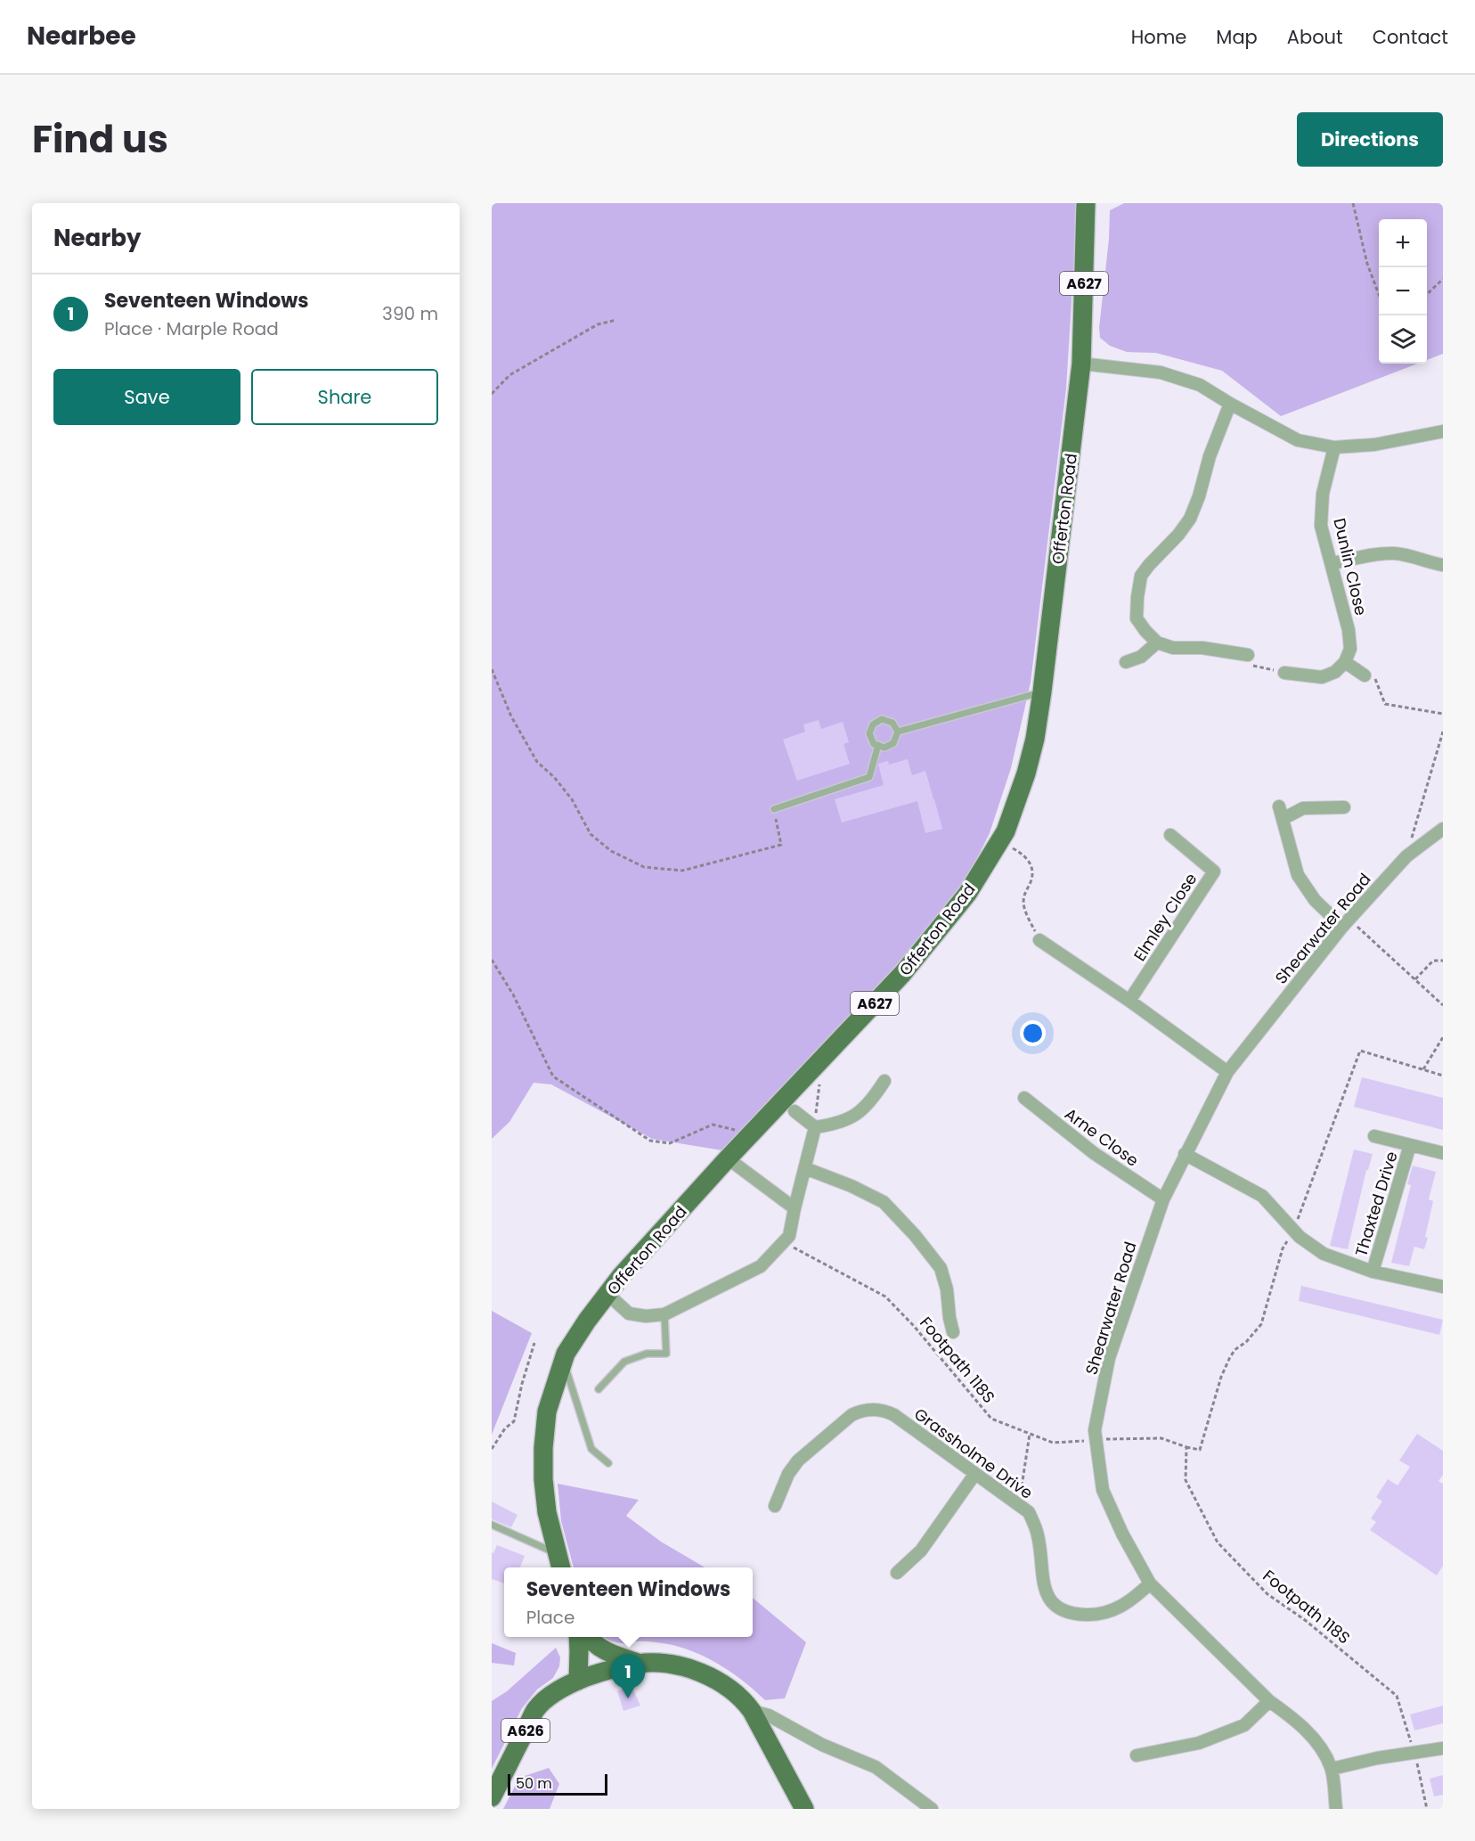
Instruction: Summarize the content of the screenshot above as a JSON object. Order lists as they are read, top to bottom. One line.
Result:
{"streets":{"main road":["A627","Offerton Road","A626"],"street":["Dunlin Close","Elmley Close","Shearwater Road","Arne Close","Thaxted Drive","Grassholme Drive"],"path":["Footpath 118S"]},"crossings":[["Shearwater Road","Arne Close"],["Shearwater Road","Footpath 118S"],["Shearwater Road","Grassholme Drive"]],"scale_bar":"50 m","page":{"header":"Nearbee","nav":["Home","Map","About","Contact"],"title":"Find us","buttons":["Directions",["Save","Share"]],"heading":"Nearby","map_buttons":["+","−"],"list":[{"mark":"1","name":"Seventeen Windows","note":"Place · Marple Road","value":"390 m"}],"popup":["Seventeen Windows","Place"],"pins":"1","scale":"50 m"}}
